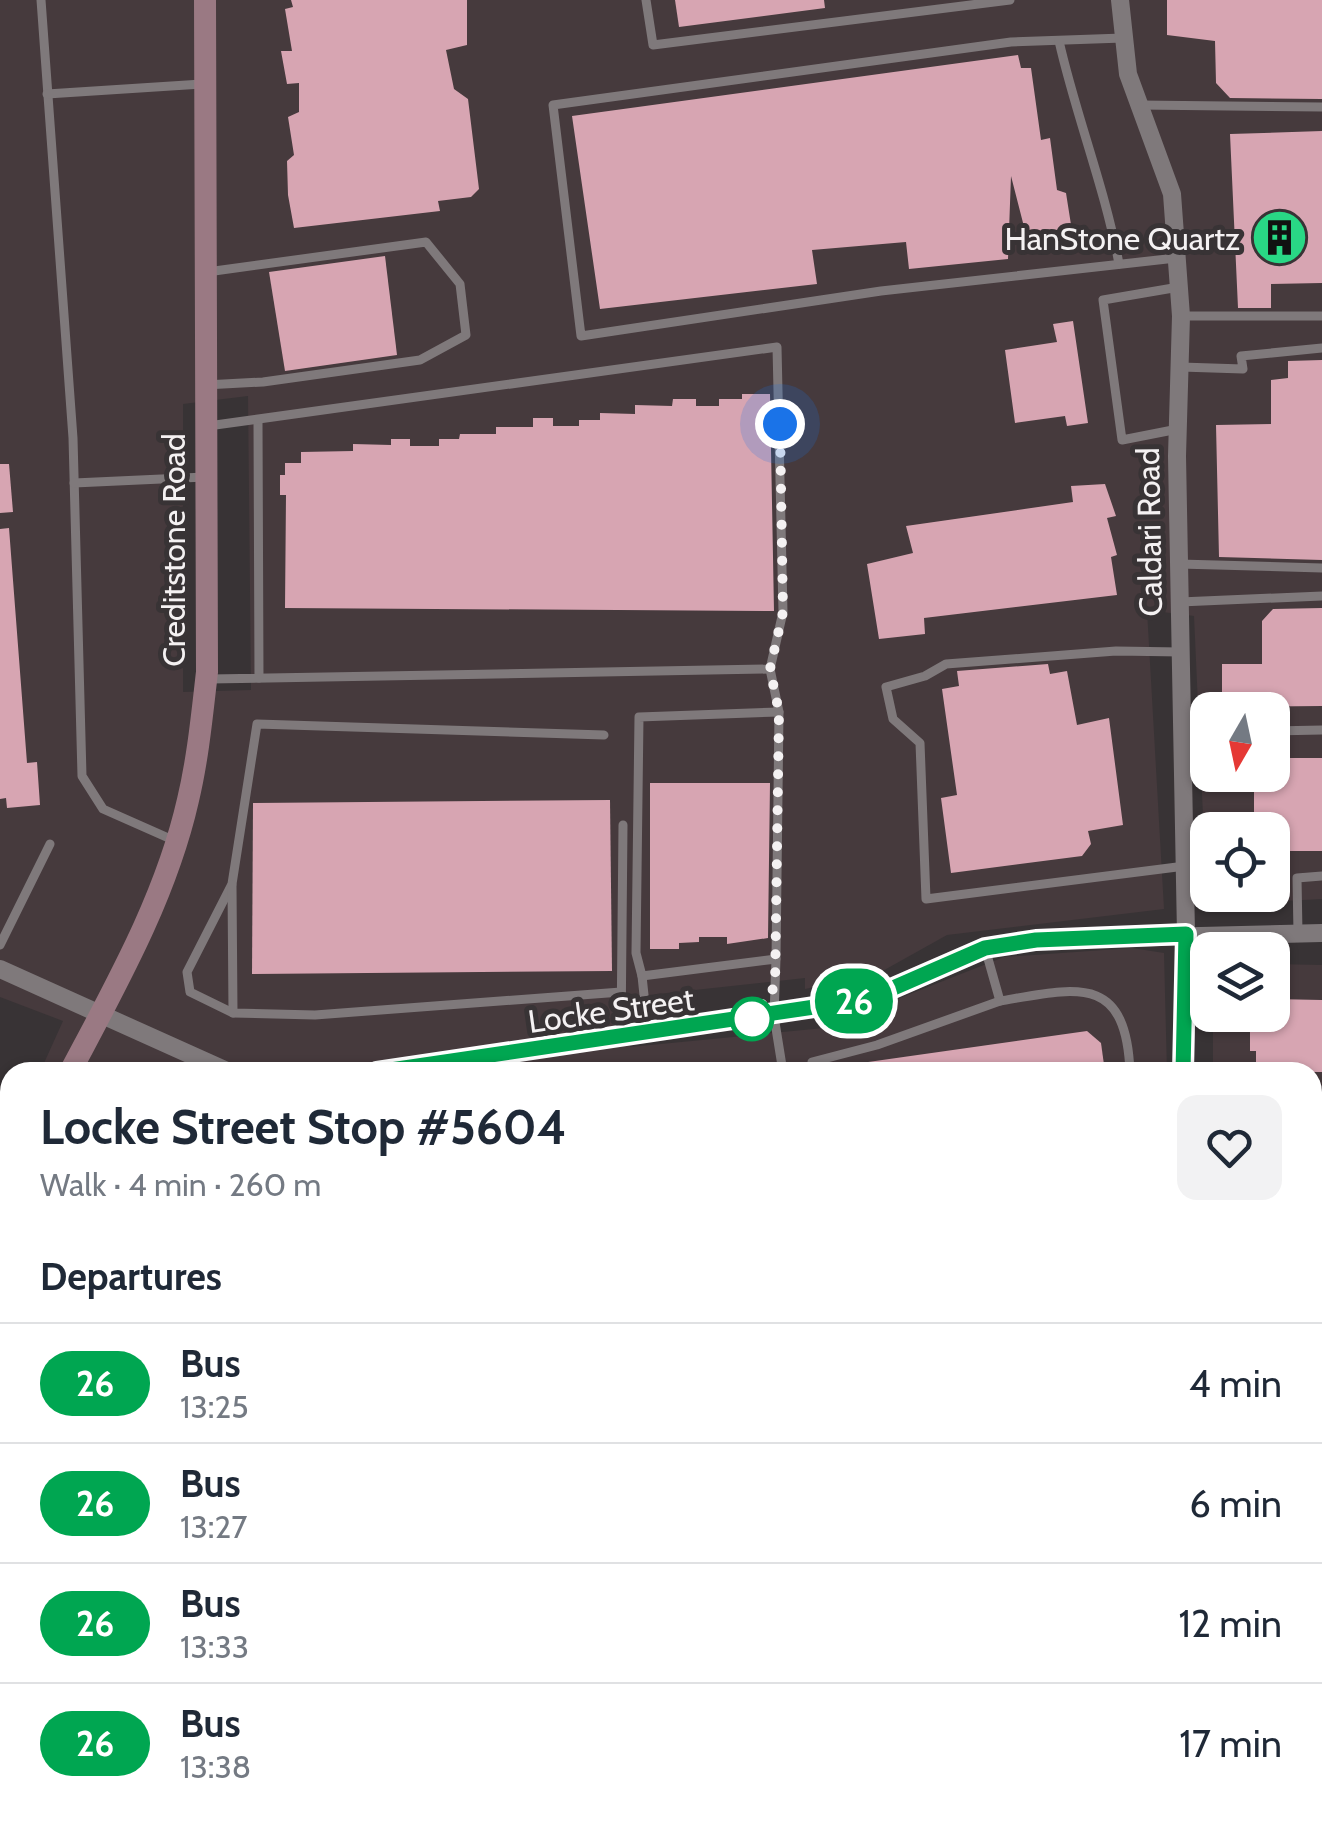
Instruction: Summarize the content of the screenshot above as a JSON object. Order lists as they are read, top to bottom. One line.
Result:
{"streets":{"street":["Caldari Road","Creditstone Road","Locke Street"]},"crossings":[["Caldari Road","Locke Street"]],"places":{"building":["HanStone Quartz"]},"lines":["bus line 26"],"north":"bottom","page":{"on_map":"26","heading":[["Locke Street Stop #5604","Walk · 4 min · 260 m"],"Departures"],"list":[{"mark":"26","name":"Bus","note":"13:25","value":"4 min"},{"mark":"26","name":"Bus","note":"13:27","value":"6 min"},{"mark":"26","name":"Bus","note":"13:33","value":"12 min"},{"mark":"26","name":"Bus","note":"13:38","value":"17 min"}]}}
